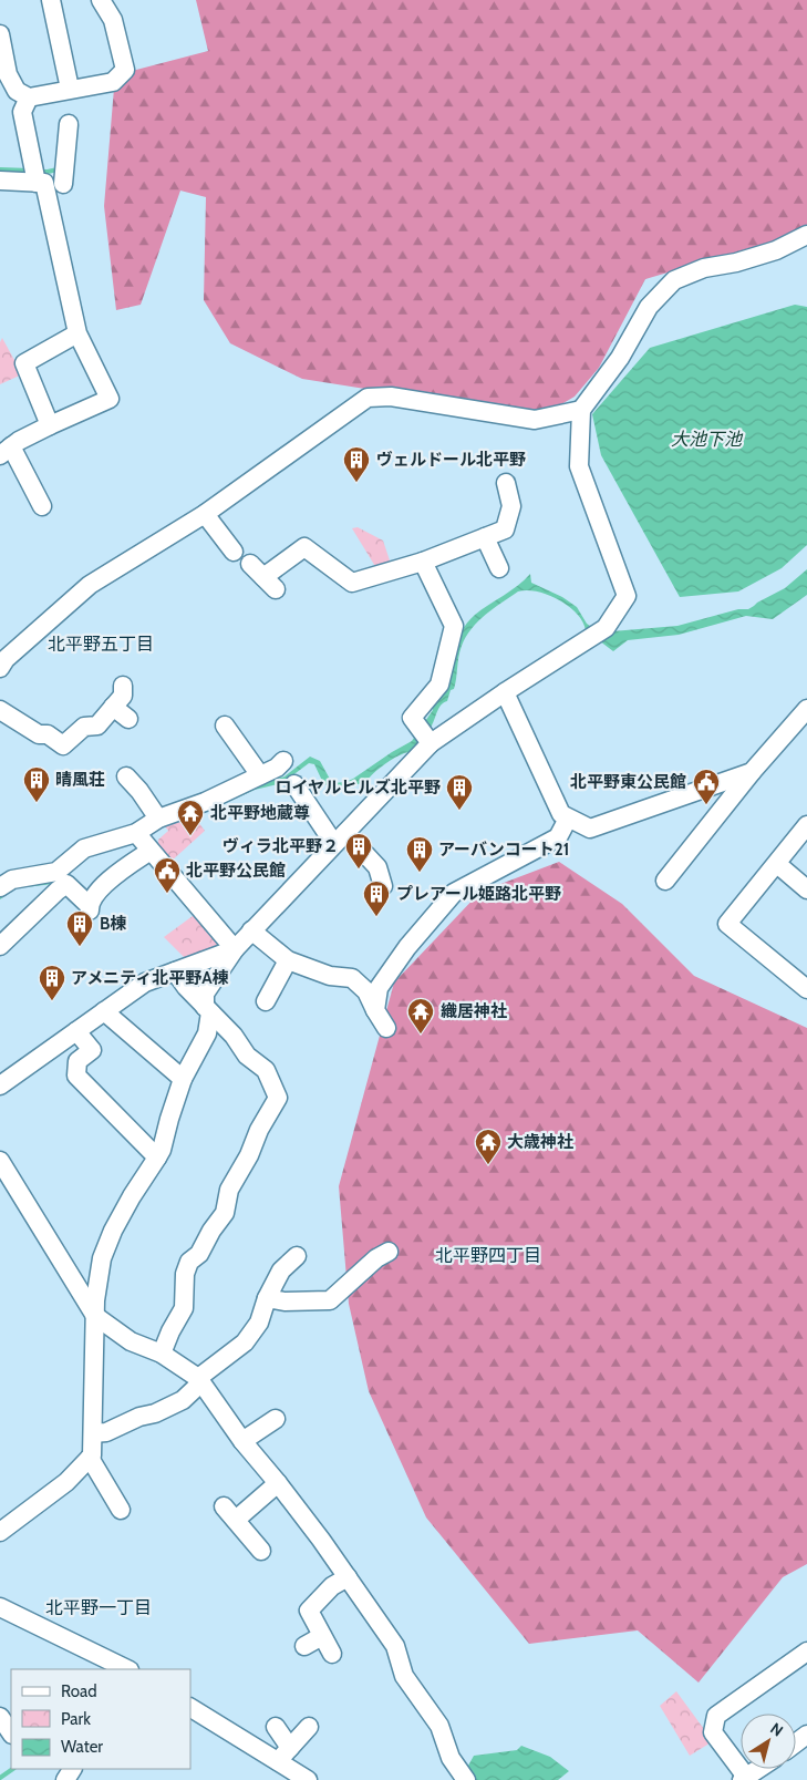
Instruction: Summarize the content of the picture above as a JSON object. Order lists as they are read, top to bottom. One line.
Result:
{"districts":["北平野五丁目","北平野四丁目","北平野一丁目"],"water":["大池下池"],"places":{"building":["ヴェルドール北平野","晴風荘","ロイヤルヒルズ北平野","ヴィラ北平野２","アーバンコート21","プレアール姫路北平野","B棟","アメニティ北平野A棟"],"public building":["北平野東公民館","北平野公民館"],"temple":["北平野地蔵尊","織居神社","大歳神社"]},"legend":["Road","Park","Water"],"north":"top right"}
